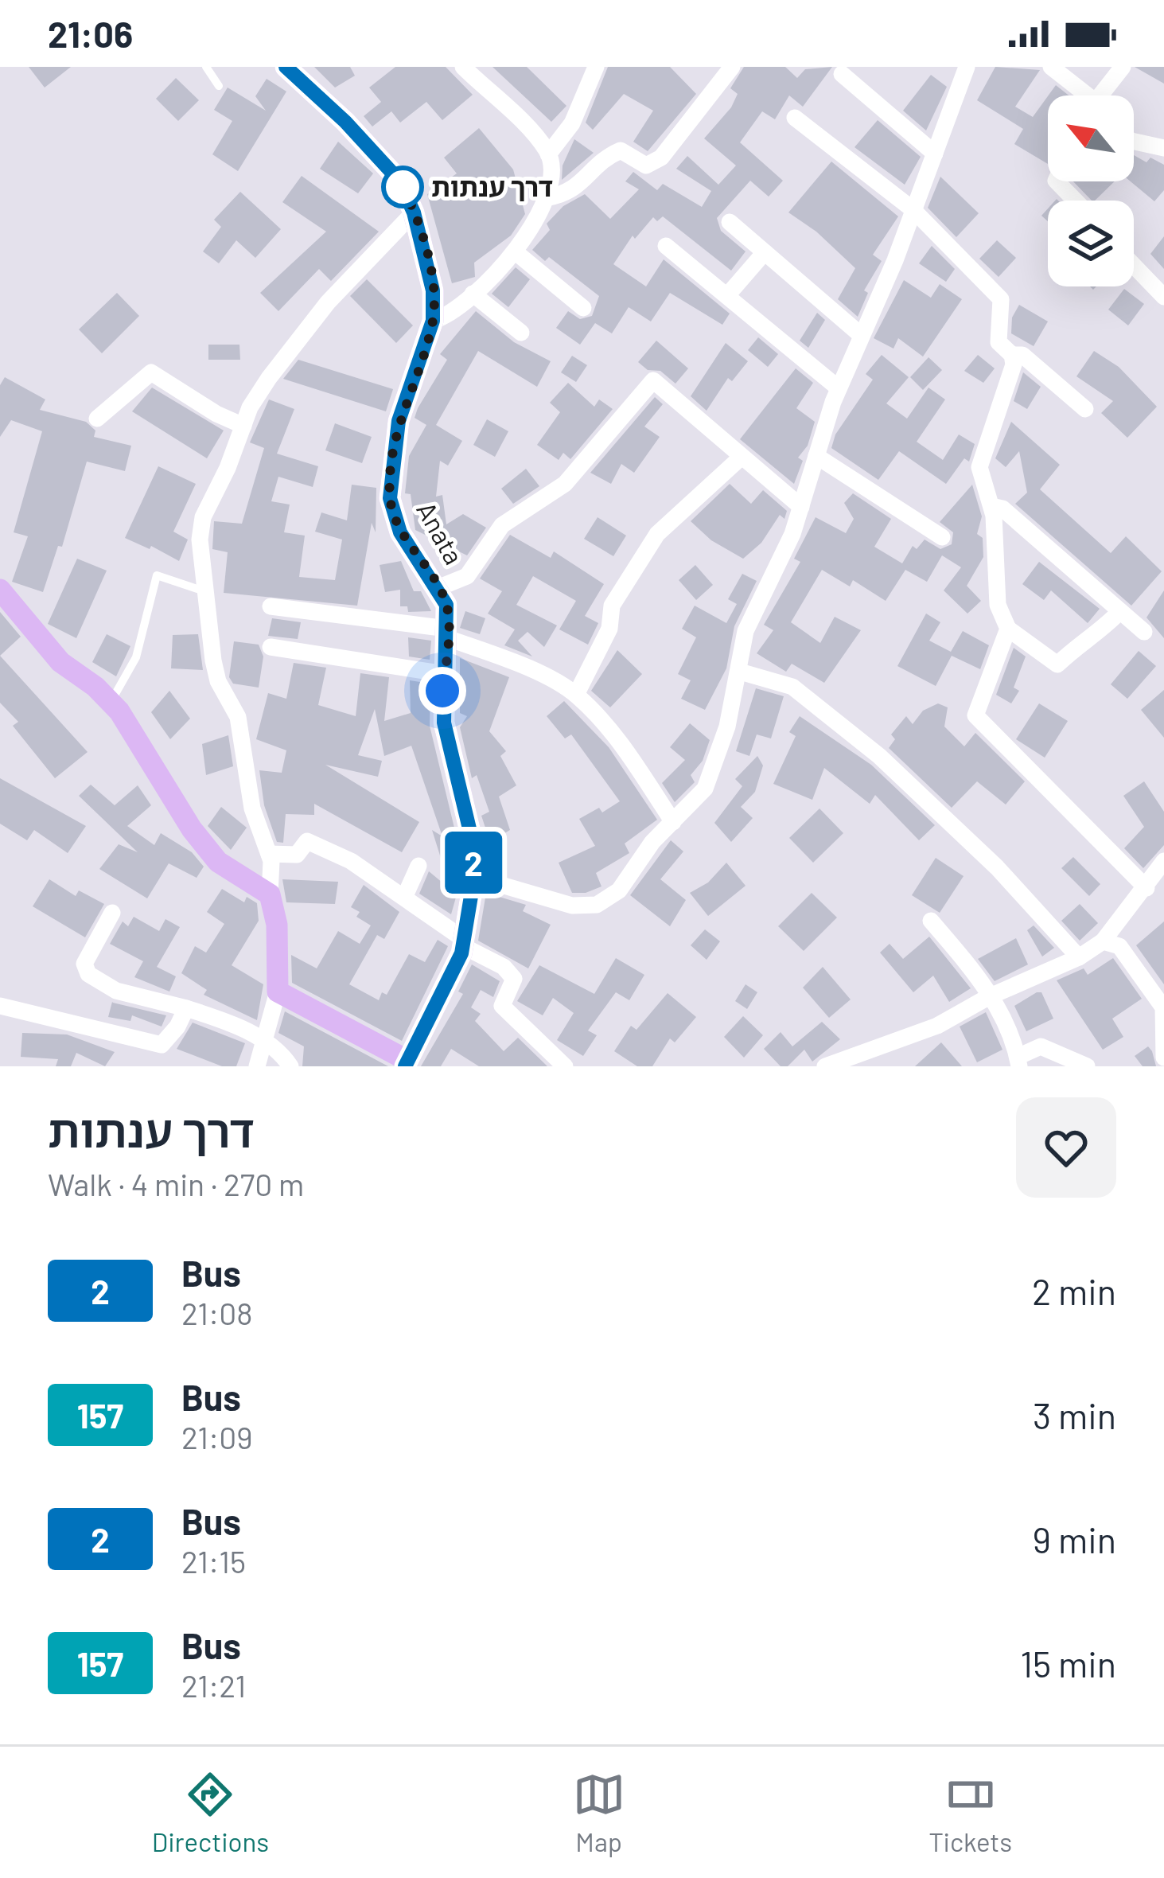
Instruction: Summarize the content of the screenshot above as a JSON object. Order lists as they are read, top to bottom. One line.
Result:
{"streets":{"street":["Anata"]},"places":["דרך ענתות"],"lines":["bus line 2"],"north":"top left","page":{"status":"21:06","on_map":"2","heading":["דרך ענתות","Walk · 4 min · 270 m"],"list":[{"mark":"2","name":"Bus","note":"21:08","value":"2 min"},{"mark":"157","name":"Bus","note":"21:09","value":"3 min"},{"mark":"2","name":"Bus","note":"21:15","value":"9 min"},{"mark":"157","name":"Bus","note":"21:21","value":"15 min"}],"tabs":["Directions","Map","Tickets"]}}
